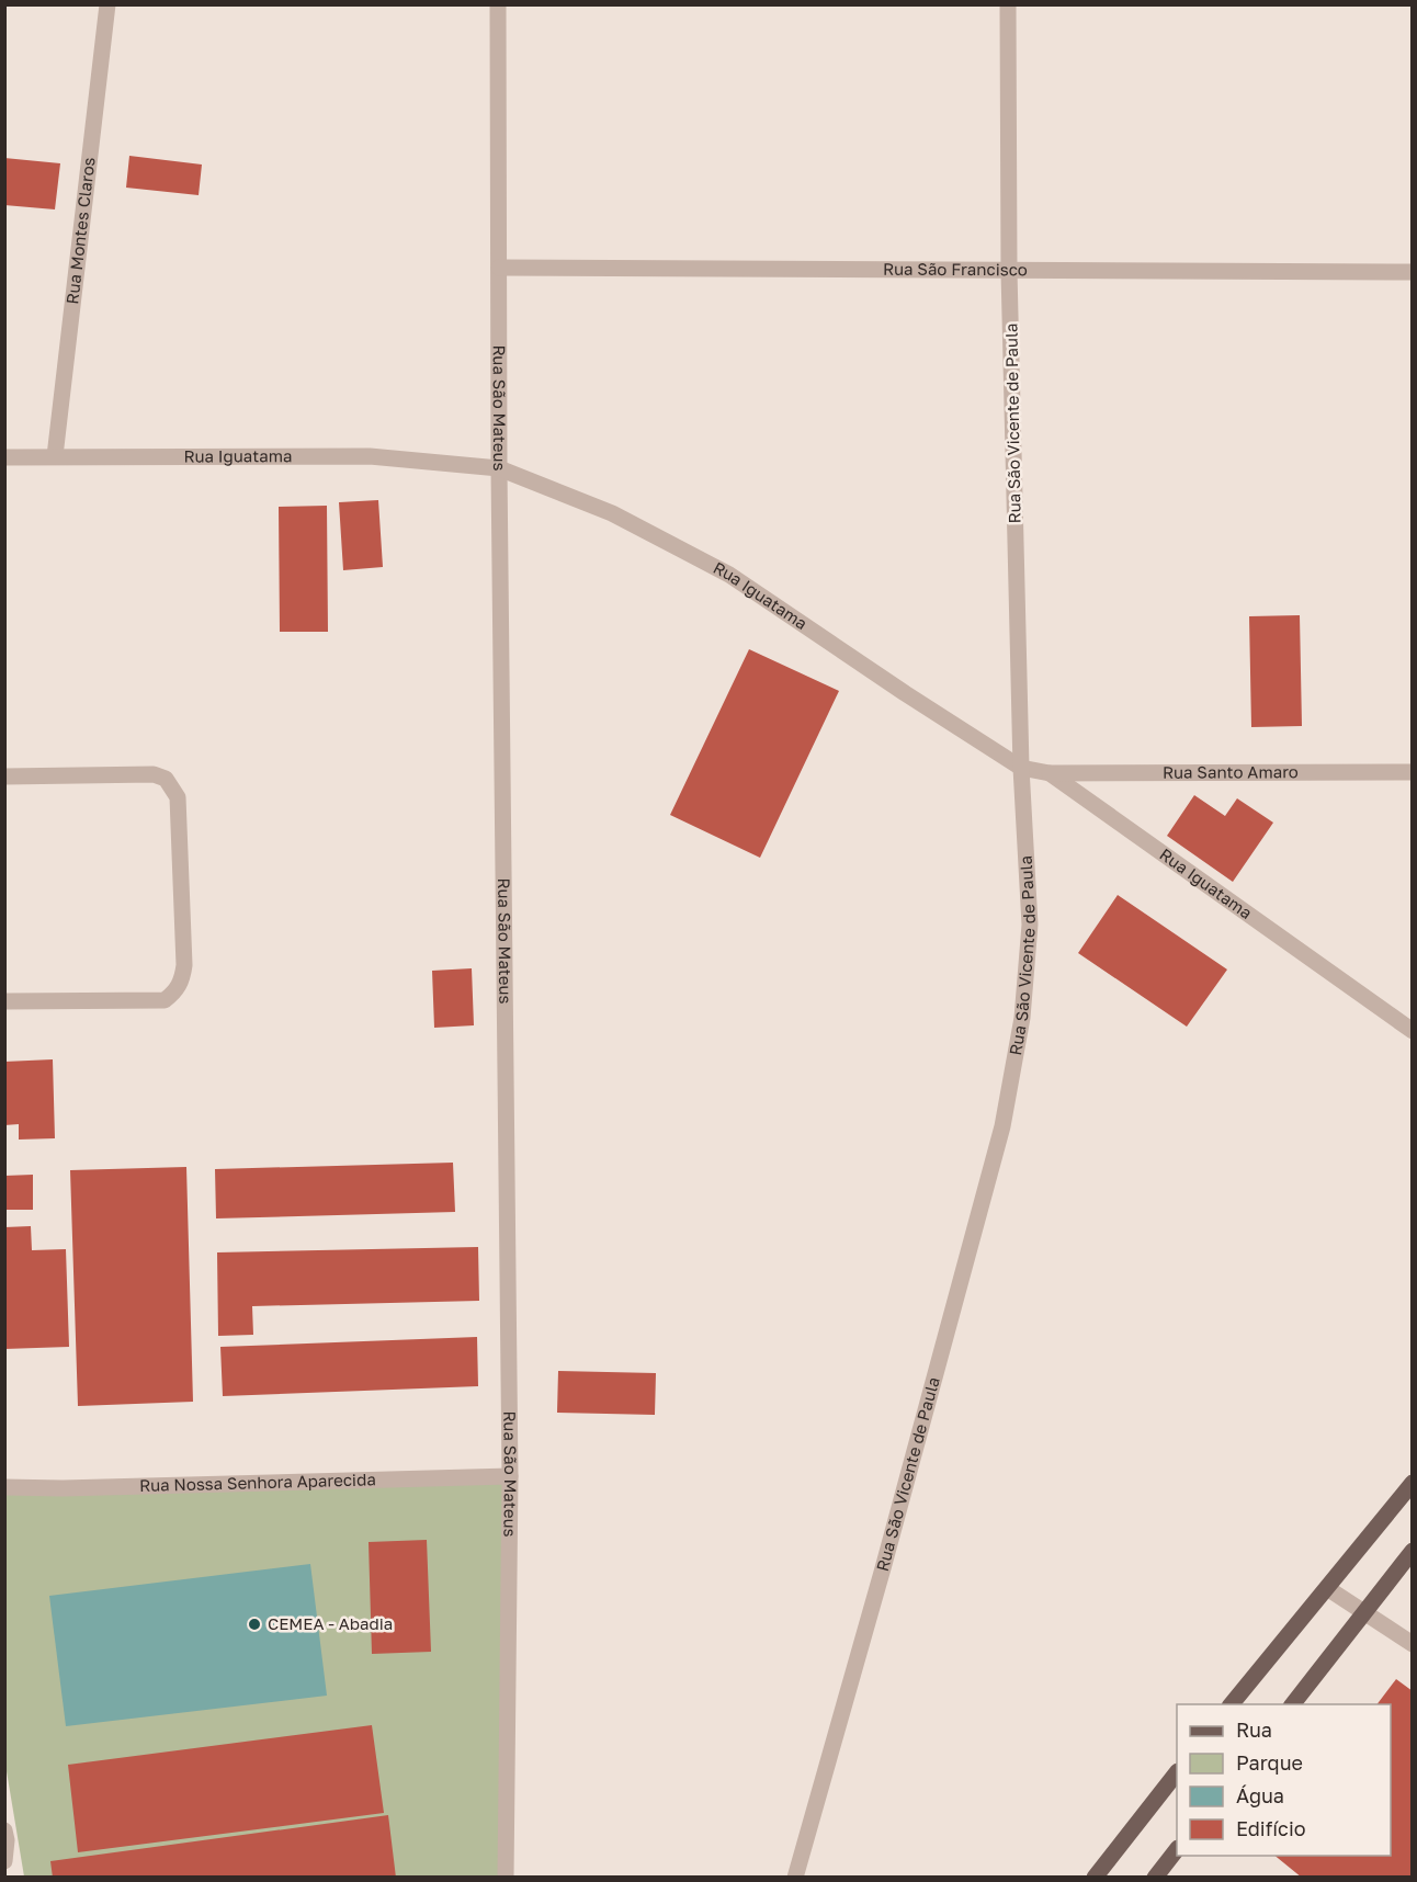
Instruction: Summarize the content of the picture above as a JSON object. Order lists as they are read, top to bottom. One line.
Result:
{"streets":{"street":["Rua Montes Claros","Rua São Francisco","Rua São Mateus","Rua São Vicente de Paula","Rua Iguatama","Rua Santo Amaro","Rua Nossa Senhora Aparecida"]},"crossings":[["Rua Montes Claros","Rua Iguatama"],["Rua São Francisco","Rua São Mateus"],["Rua São Francisco","Rua São Vicente de Paula"],["Rua São Mateus","Rua Iguatama"],["Rua São Mateus","Rua Nossa Senhora Aparecida"],["Rua São Vicente de Paula","Rua Iguatama"],["Rua Iguatama","Rua Santo Amaro"]],"places":["CEMEA - Abadia"],"legend":["Rua","Parque","Água","Edifício"]}
